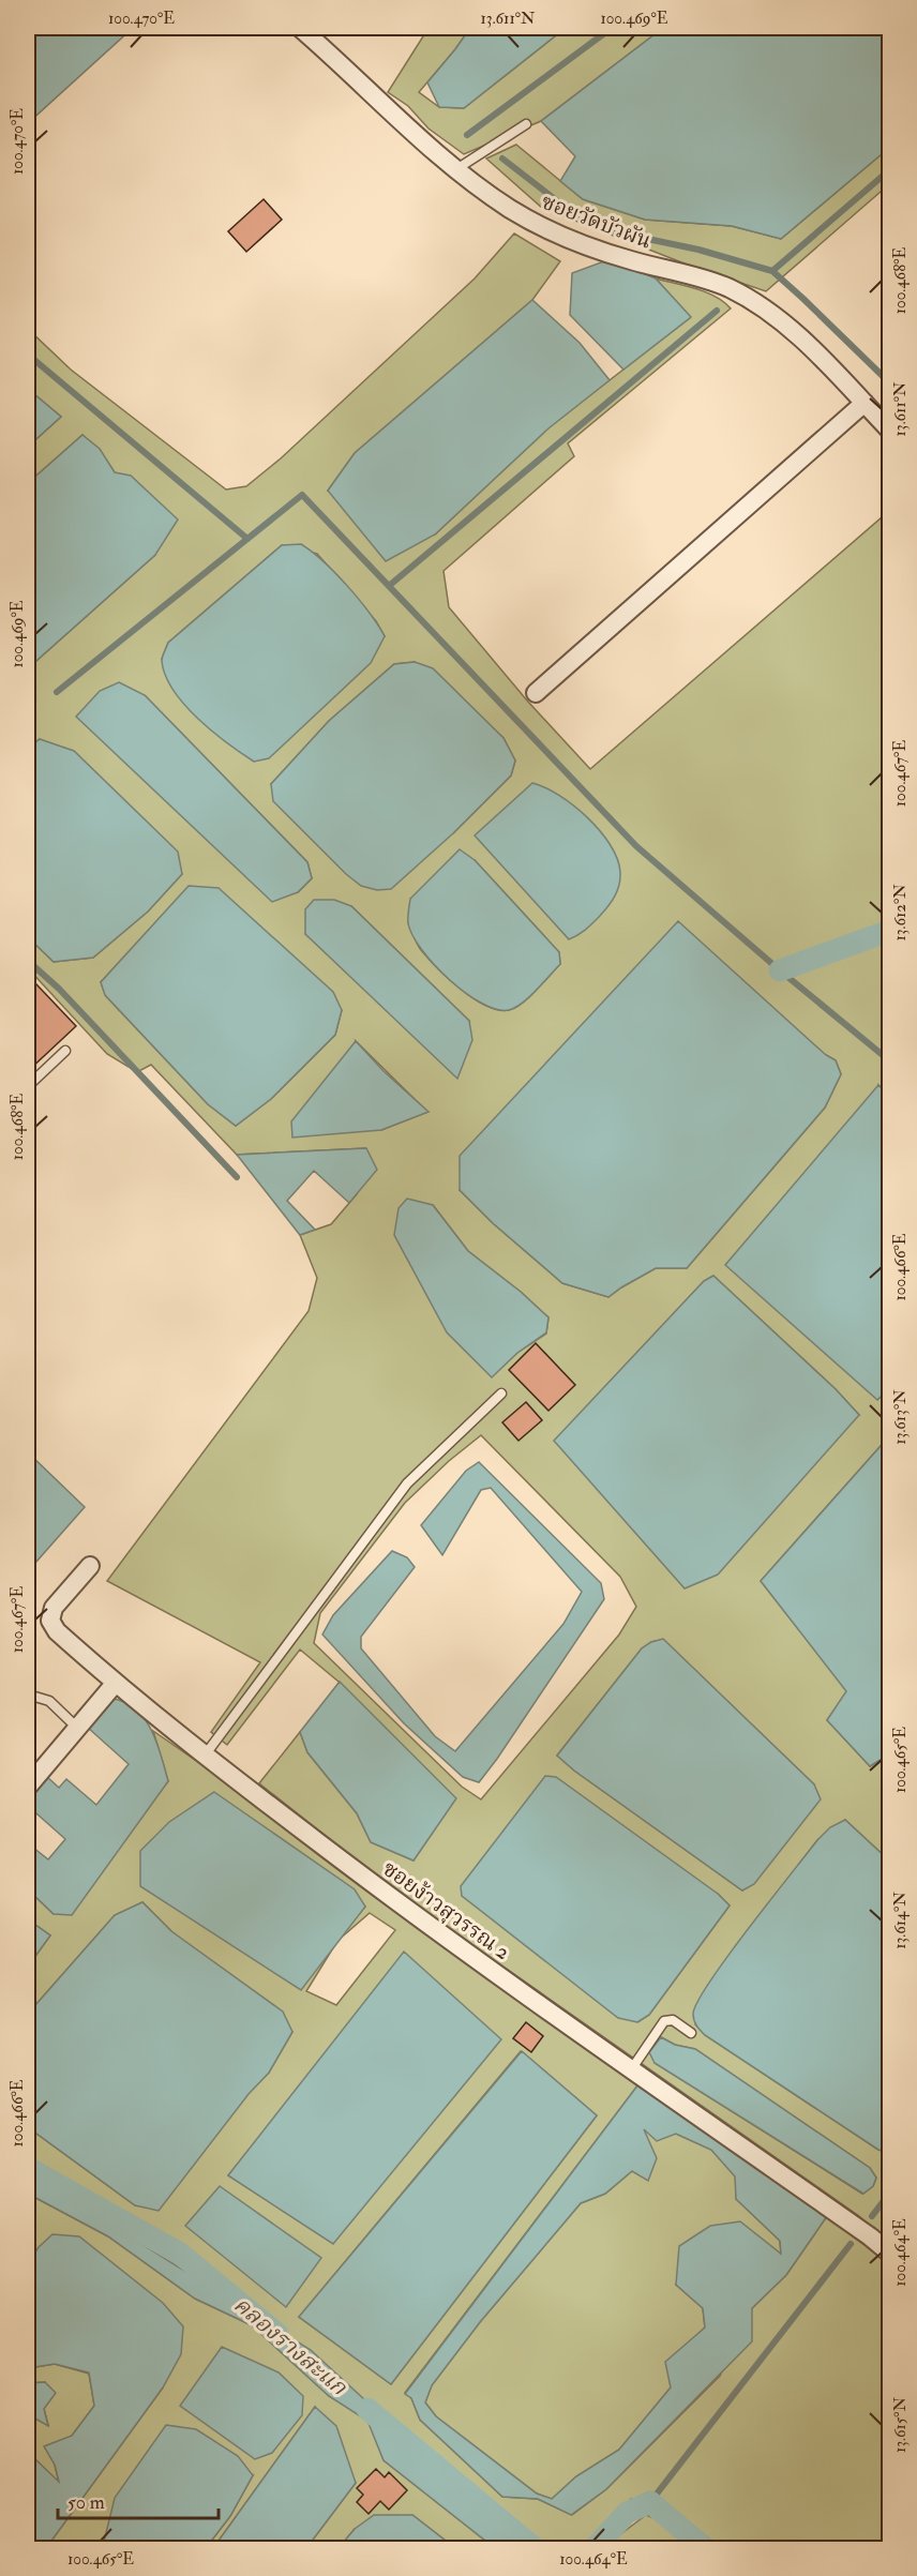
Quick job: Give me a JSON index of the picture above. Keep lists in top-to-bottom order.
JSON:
{
  "streets": {
    "street": ["ซอยวัดบัวผัน", "ซอยง้าวสุวรรณ 2"]
  },
  "water": ["คลองรางสะแก"],
  "scale_bar": "50 m",
  "coordinates": [
    "100.470°E",
    "13.611°N",
    "100.469°E",
    "100.468°E",
    "100.467°E",
    "13.612°N",
    "100.466°E",
    "13.613°N",
    "100.465°E",
    "13.614°N",
    "100.464°E",
    "13.615°N"
  ]
}
